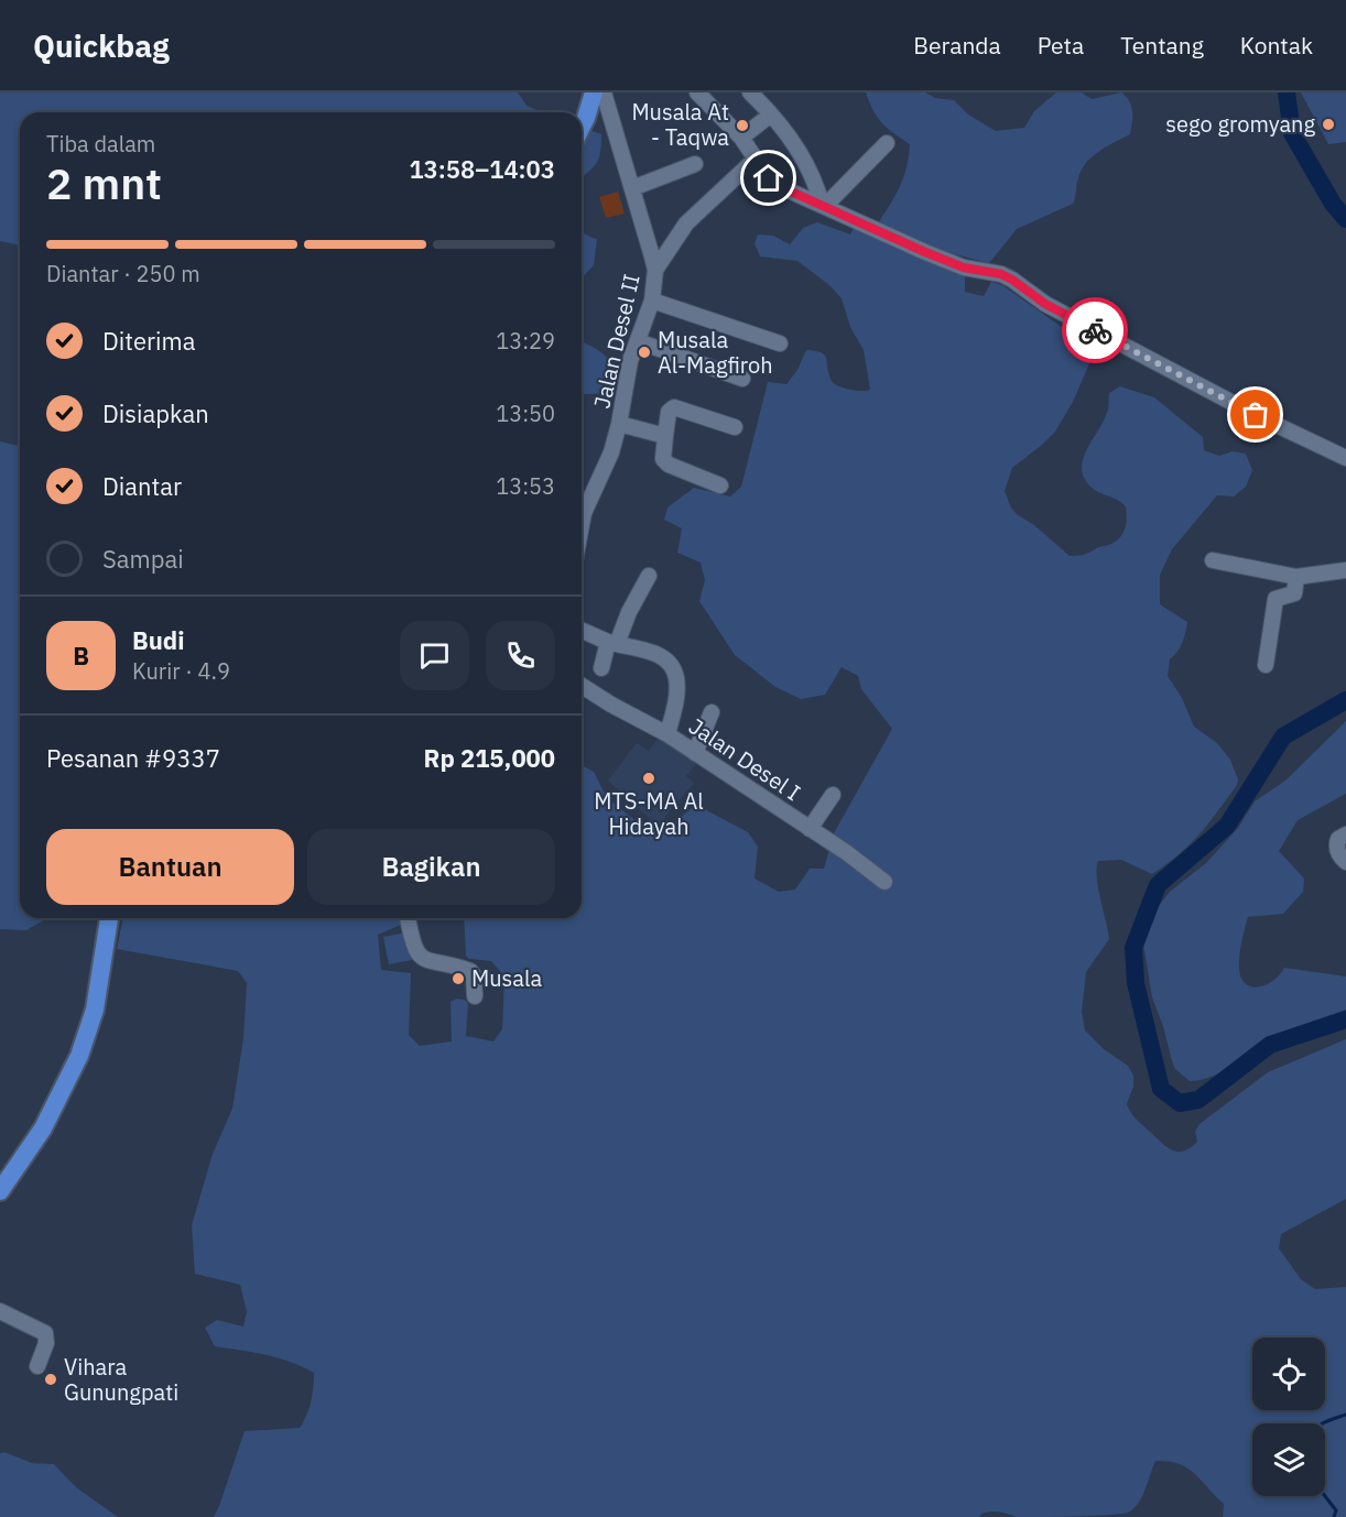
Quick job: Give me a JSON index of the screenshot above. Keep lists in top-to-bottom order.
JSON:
{
  "streets": {
    "street": ["Jalan Desel II", "Jalan Desel I"]
  },
  "places": [
    "sego gromyang",
    "Musala At - Taqwa",
    "Musala Al-Magfiroh",
    "MTS-MA Al Hidayah",
    "Musala",
    "Vihara Gunungpati"
  ],
  "page": {
    "header": "Quickbag",
    "nav": [
      "Beranda",
      "Peta",
      "Tentang",
      "Kontak"
    ],
    "heading": ["2 mnt", "Tiba dalam", "13:58–14:03"],
    "panel": [
      "Budi",
      "Kurir · 4.9",
      "Pesanan #9337",
      "Rp 215,000"
    ],
    "bar": "Diantar · 250 m",
    "list": [
      ["Diterima", "13:29"],
      ["Disiapkan", "13:50"],
      ["Diantar", "13:53"],
      "Sampai"
    ],
    "round": "B",
    "buttons": ["Bantuan", "Bagikan"]
  }
}
